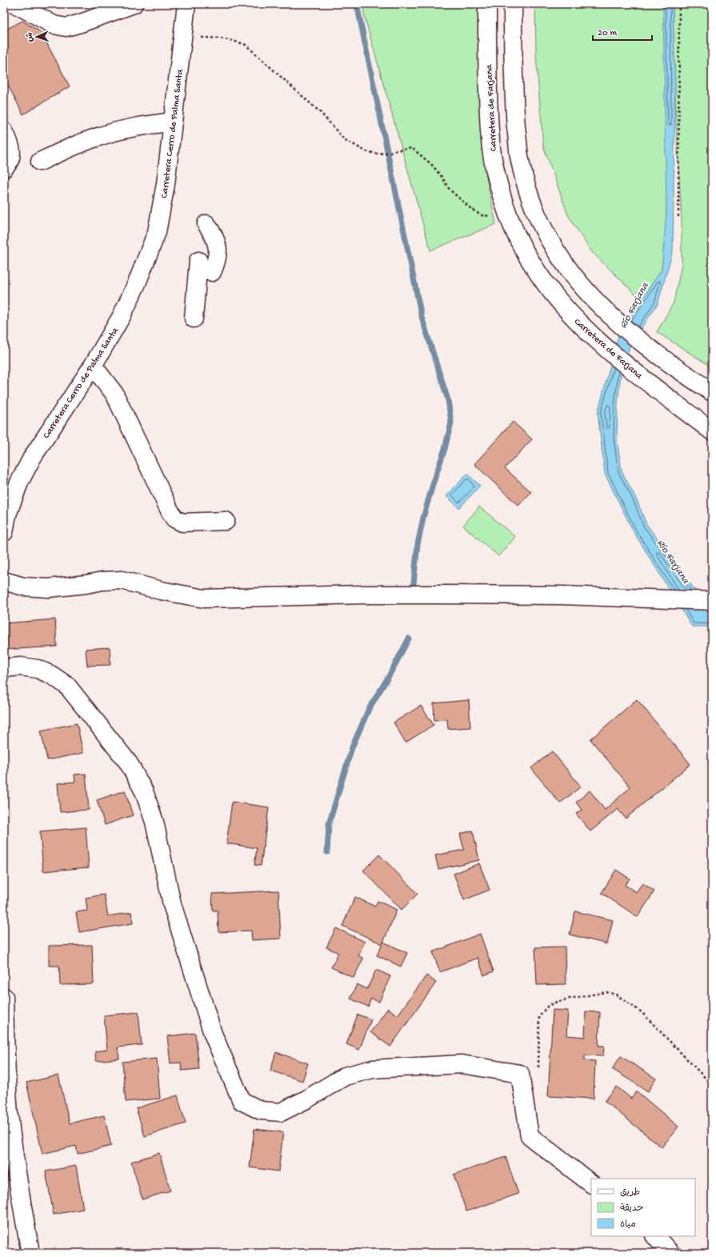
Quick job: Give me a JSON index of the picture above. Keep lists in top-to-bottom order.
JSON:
{
  "streets": {
    "street": ["Carretera de Farjana", "Carretera Cerro de Palma Santa"]
  },
  "water": ["Río Farjana"],
  "legend": ["طريق", "حديقة", "مياه"],
  "scale_bar": "20 m",
  "north": "left"
}
